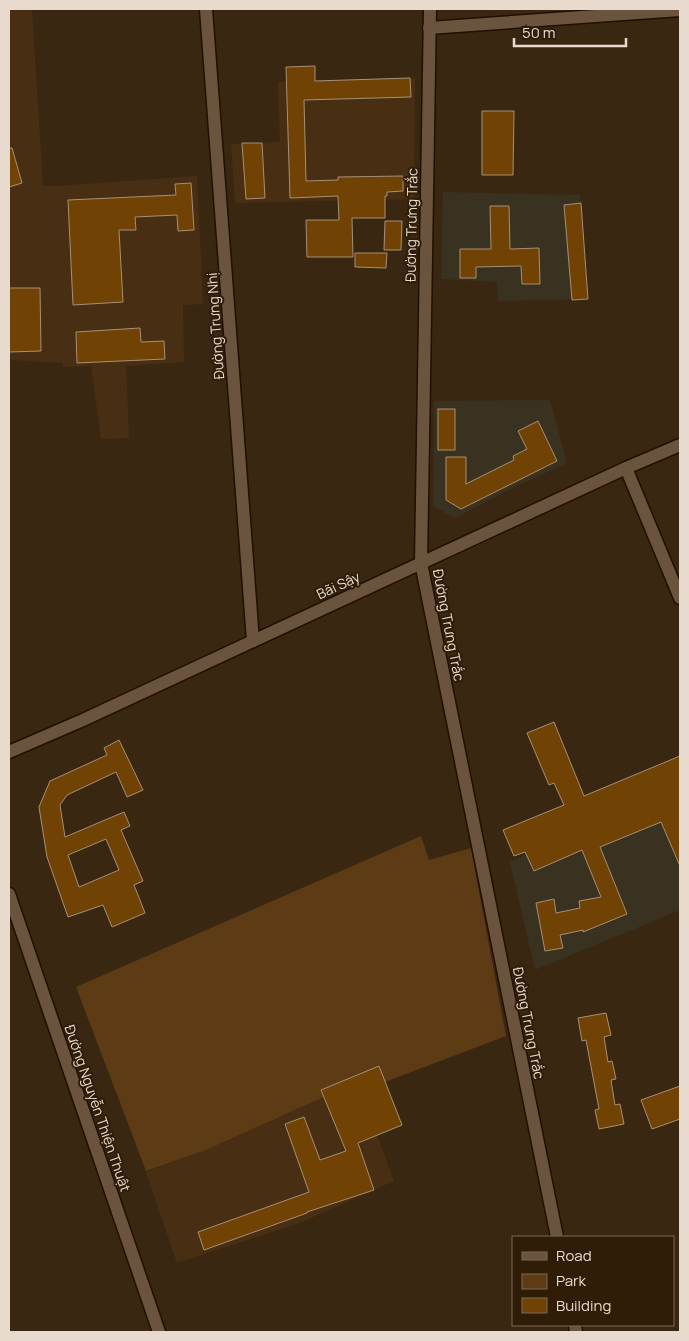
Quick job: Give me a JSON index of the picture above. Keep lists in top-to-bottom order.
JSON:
{
  "streets": {
    "street": [
      "Đường Trưng Trắc",
      "Đường Trưng Nhị",
      "Bãi Sậy",
      "Đường Nguyễn Thiện Thuật"
    ]
  },
  "crossings": [
    ["Đường Trưng Trắc", "Bãi Sậy"],
    ["Đường Trưng Nhị", "Bãi Sậy"]
  ],
  "legend": ["Road", "Park", "Building"],
  "scale_bar": "50 m"
}
